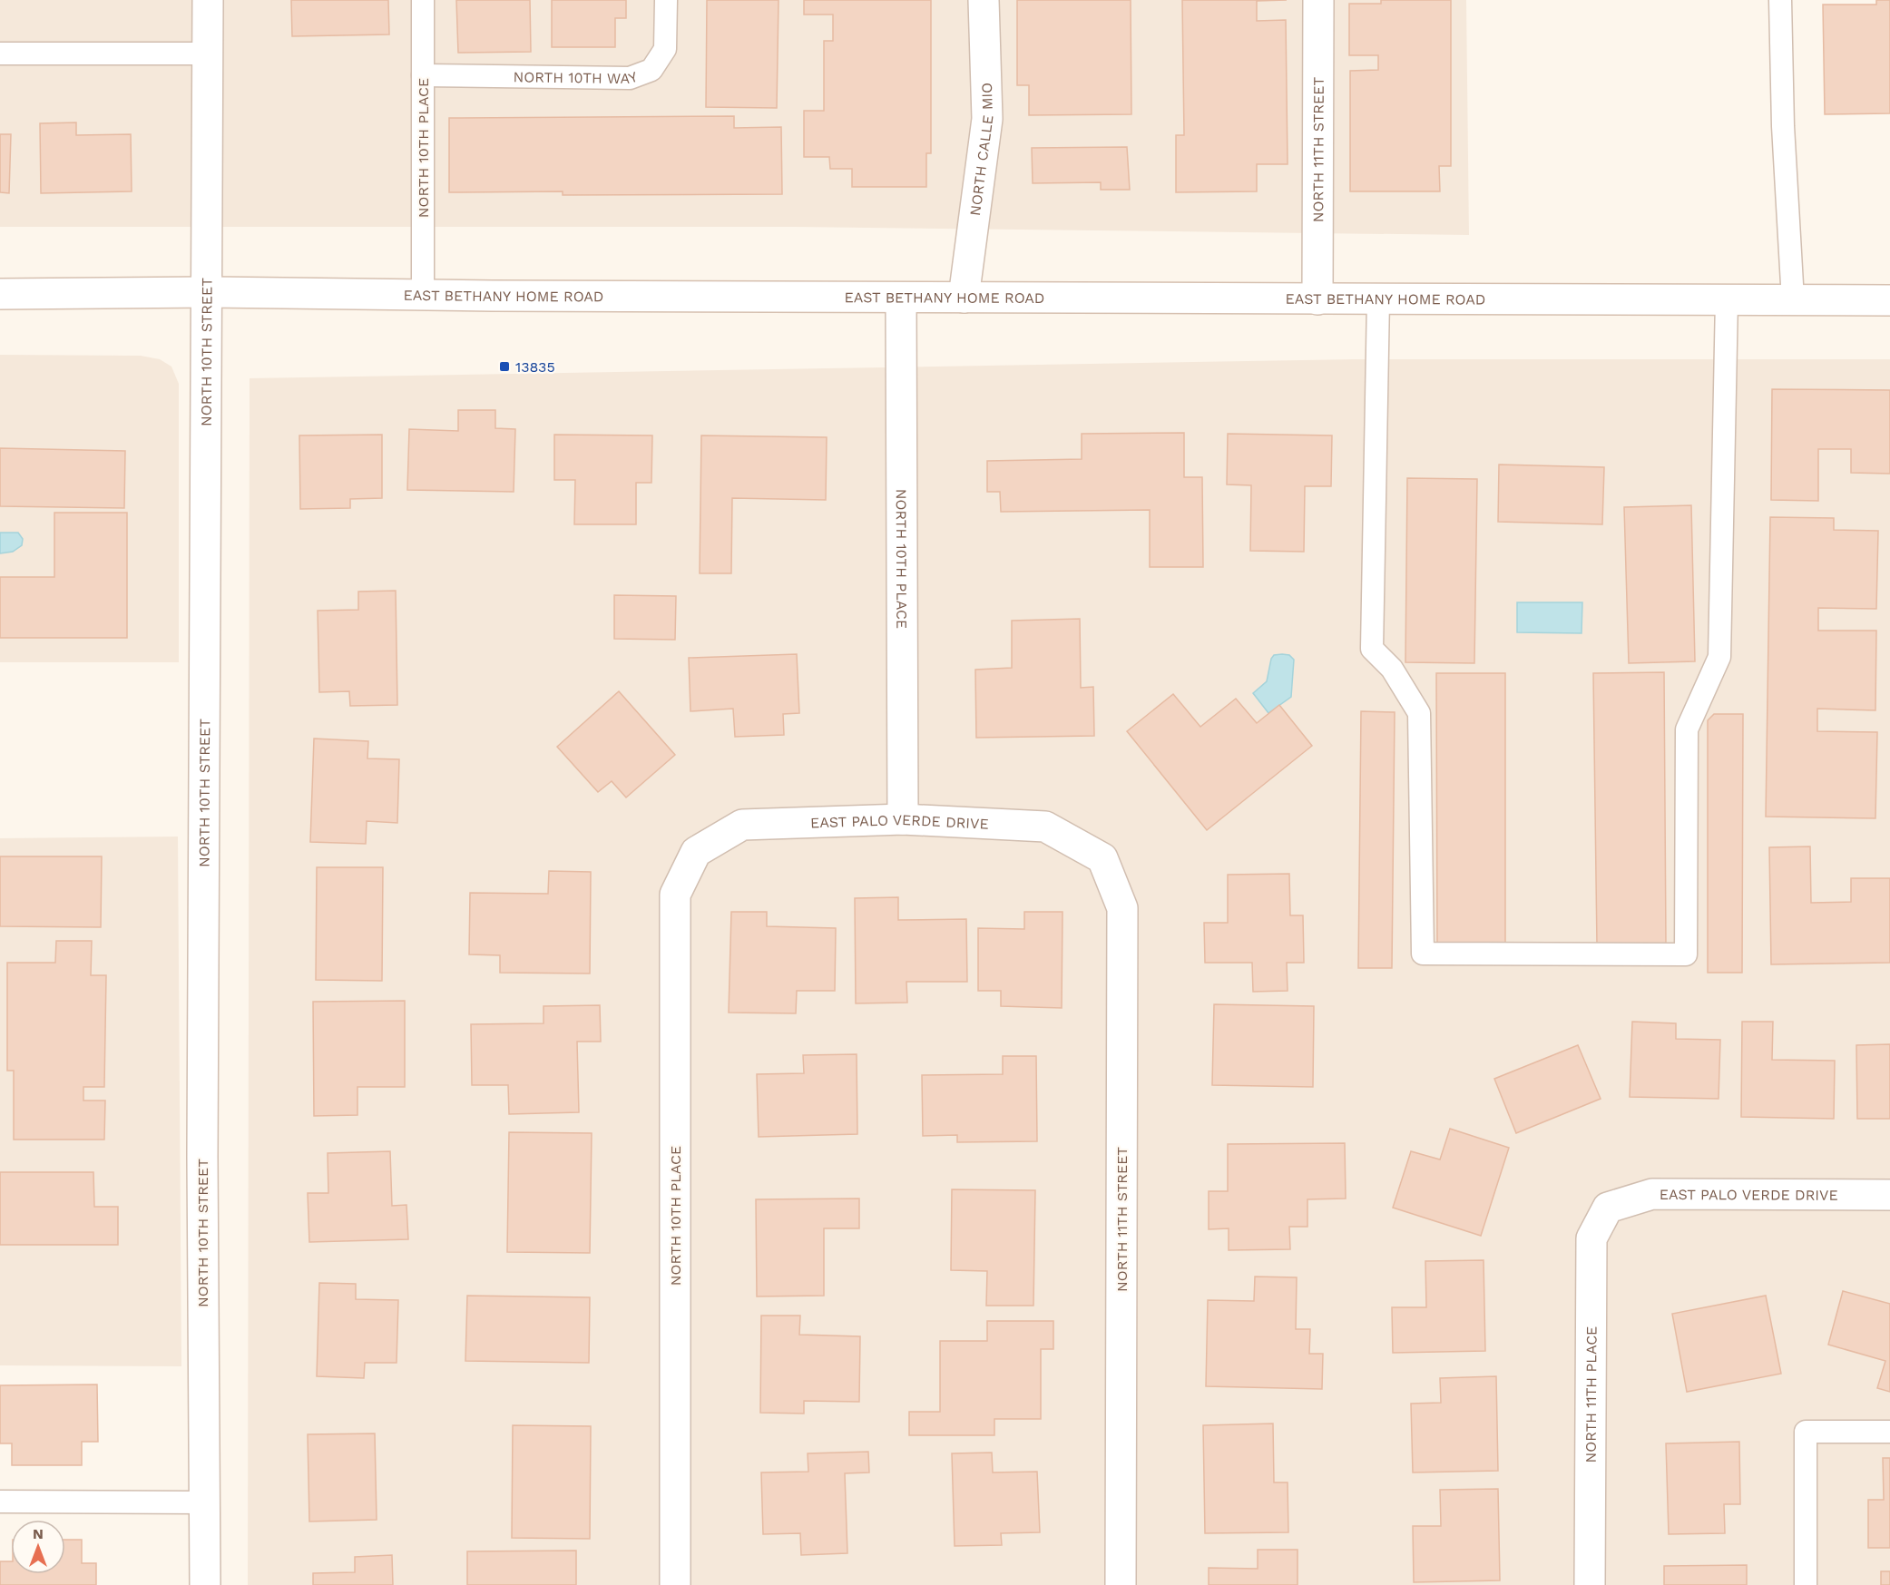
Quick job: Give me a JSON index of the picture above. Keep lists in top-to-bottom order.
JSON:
{
  "streets": {
    "street": [
      "NORTH 10TH PLACE",
      "NORTH CALLE MIO",
      "NORTH 11TH STREET",
      "EAST BETHANY HOME ROAD",
      "NORTH 10TH STREET",
      "EAST PALO VERDE DRIVE",
      "NORTH 11TH PLACE"
    ],
    "lane": ["NORTH 10TH WAY"]
  },
  "crossings": [
    ["NORTH 10TH WAY", "NORTH 10TH PLACE"],
    ["NORTH 10TH PLACE", "EAST BETHANY HOME ROAD"],
    ["NORTH 10TH PLACE", "EAST PALO VERDE DRIVE"],
    ["NORTH CALLE MIO", "EAST BETHANY HOME ROAD"],
    ["NORTH 11TH STREET", "EAST BETHANY HOME ROAD"],
    ["NORTH 11TH STREET", "EAST PALO VERDE DRIVE"],
    ["EAST BETHANY HOME ROAD", "NORTH 10TH STREET"],
    ["EAST PALO VERDE DRIVE", "NORTH 11TH PLACE"]
  ],
  "places": {
    "transit": ["13835"]
  },
  "north": "top"
}
